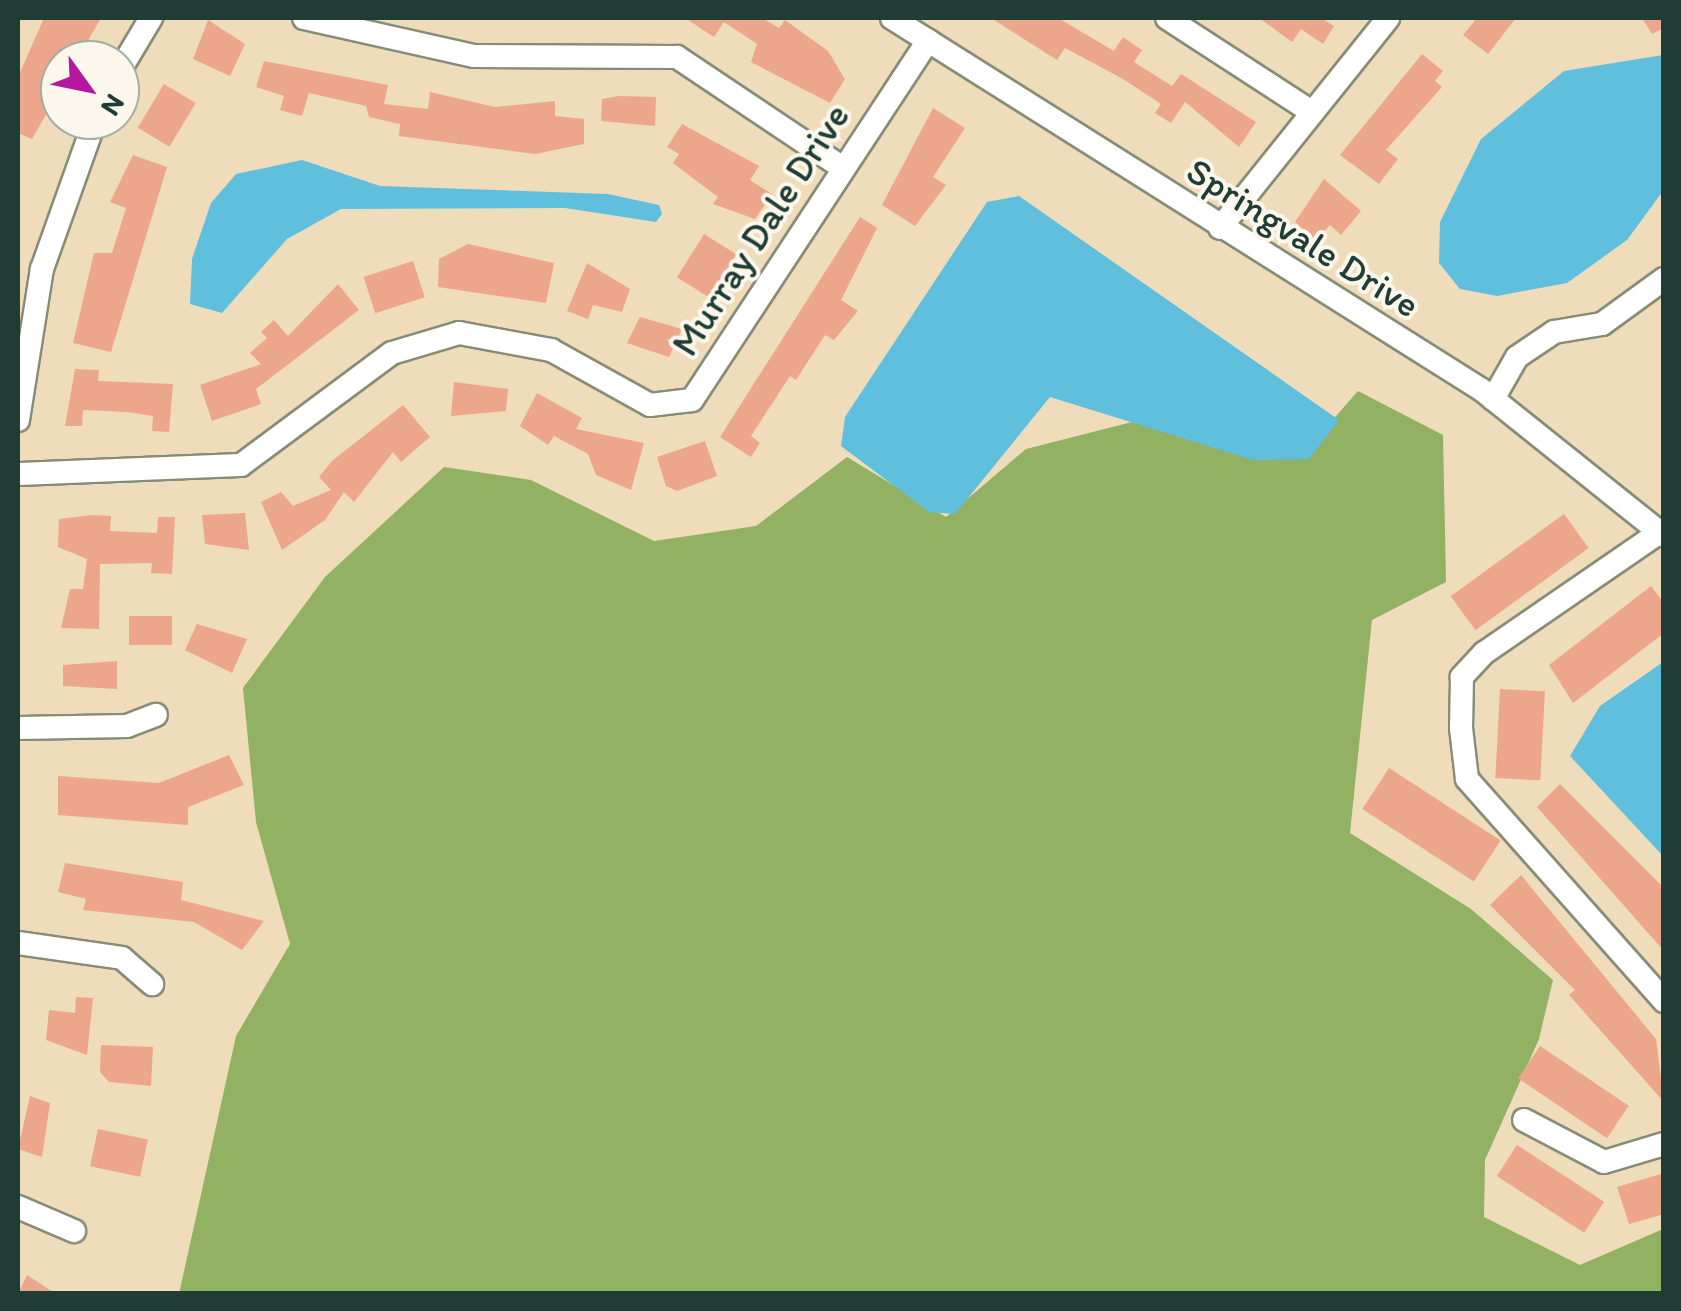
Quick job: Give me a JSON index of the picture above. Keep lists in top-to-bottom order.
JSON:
{
  "streets": {
    "street": ["Murray Dale Drive", "Springvale Drive"]
  },
  "crossings": [
    ["Murray Dale Drive", "Springvale Drive"]
  ],
  "north": "bottom right"
}
